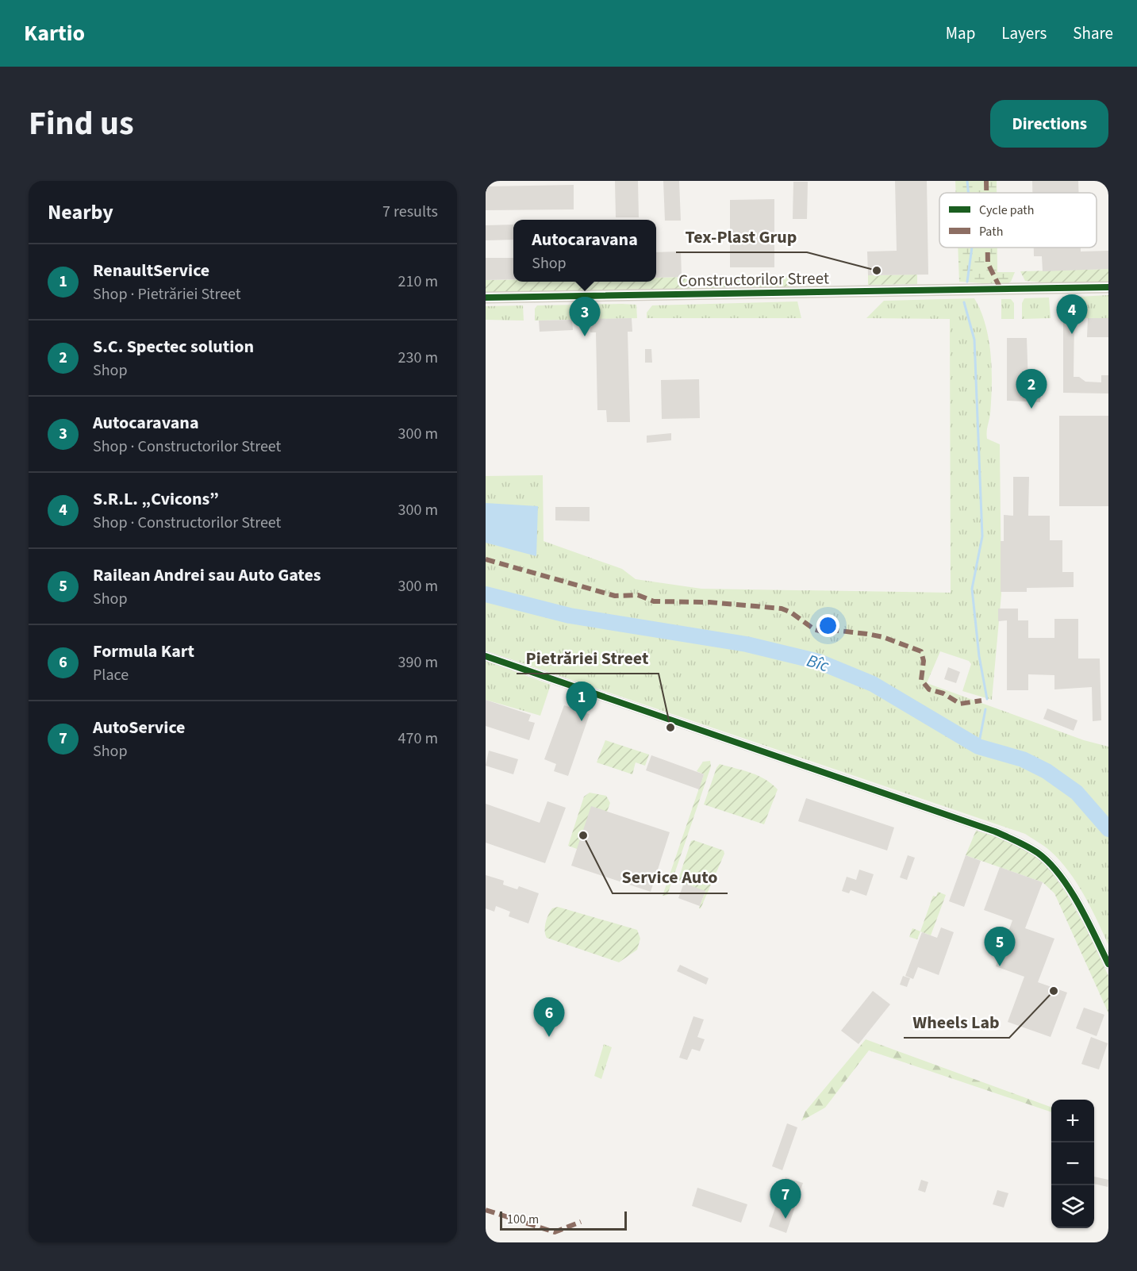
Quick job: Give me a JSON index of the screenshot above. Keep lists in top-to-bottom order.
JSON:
{
  "streets": {
    "street": ["Constructorilor Street"]
  },
  "water": ["Bîc"],
  "places": [
    "Tex-Plast Grup",
    "Pietrăriei Street",
    "Service Auto",
    "Wheels Lab"
  ],
  "legend": ["Cycle path", "Path"],
  "scale_bar": "100 m",
  "page": {
    "header": "Kartio",
    "nav": ["Map", "Layers", "Share"],
    "title": "Find us",
    "buttons": "Directions",
    "heading": ["Nearby", "7 results"],
    "popup": ["Autocaravana", "Shop"],
    "list": [
      {
        "mark": "1",
        "name": "RenaultService",
        "note": "Shop · Pietrăriei Street",
        "value": "210 m"
      },
      {
        "mark": "2",
        "name": "S.C. Spectec solution",
        "note": "Shop",
        "value": "230 m"
      },
      {
        "mark": "3",
        "name": "Autocaravana",
        "note": "Shop · Constructorilor Street",
        "value": "300 m"
      },
      {
        "mark": "4",
        "name": "S.R.L. „Cvicons”",
        "note": "Shop · Constructorilor Street",
        "value": "300 m"
      },
      {
        "mark": "5",
        "name": "Railean Andrei sau Auto Gates",
        "note": "Shop",
        "value": "300 m"
      },
      {
        "mark": "6",
        "name": "Formula Kart",
        "note": "Place",
        "value": "390 m"
      },
      {
        "mark": "7",
        "name": "AutoService",
        "note": "Shop",
        "value": "470 m"
      }
    ],
    "pins": [
      "4",
      "3",
      "2",
      "1",
      "5",
      "6",
      "7"
    ],
    "map_buttons": ["+", "−"],
    "scale": "100 m"
  }
}
